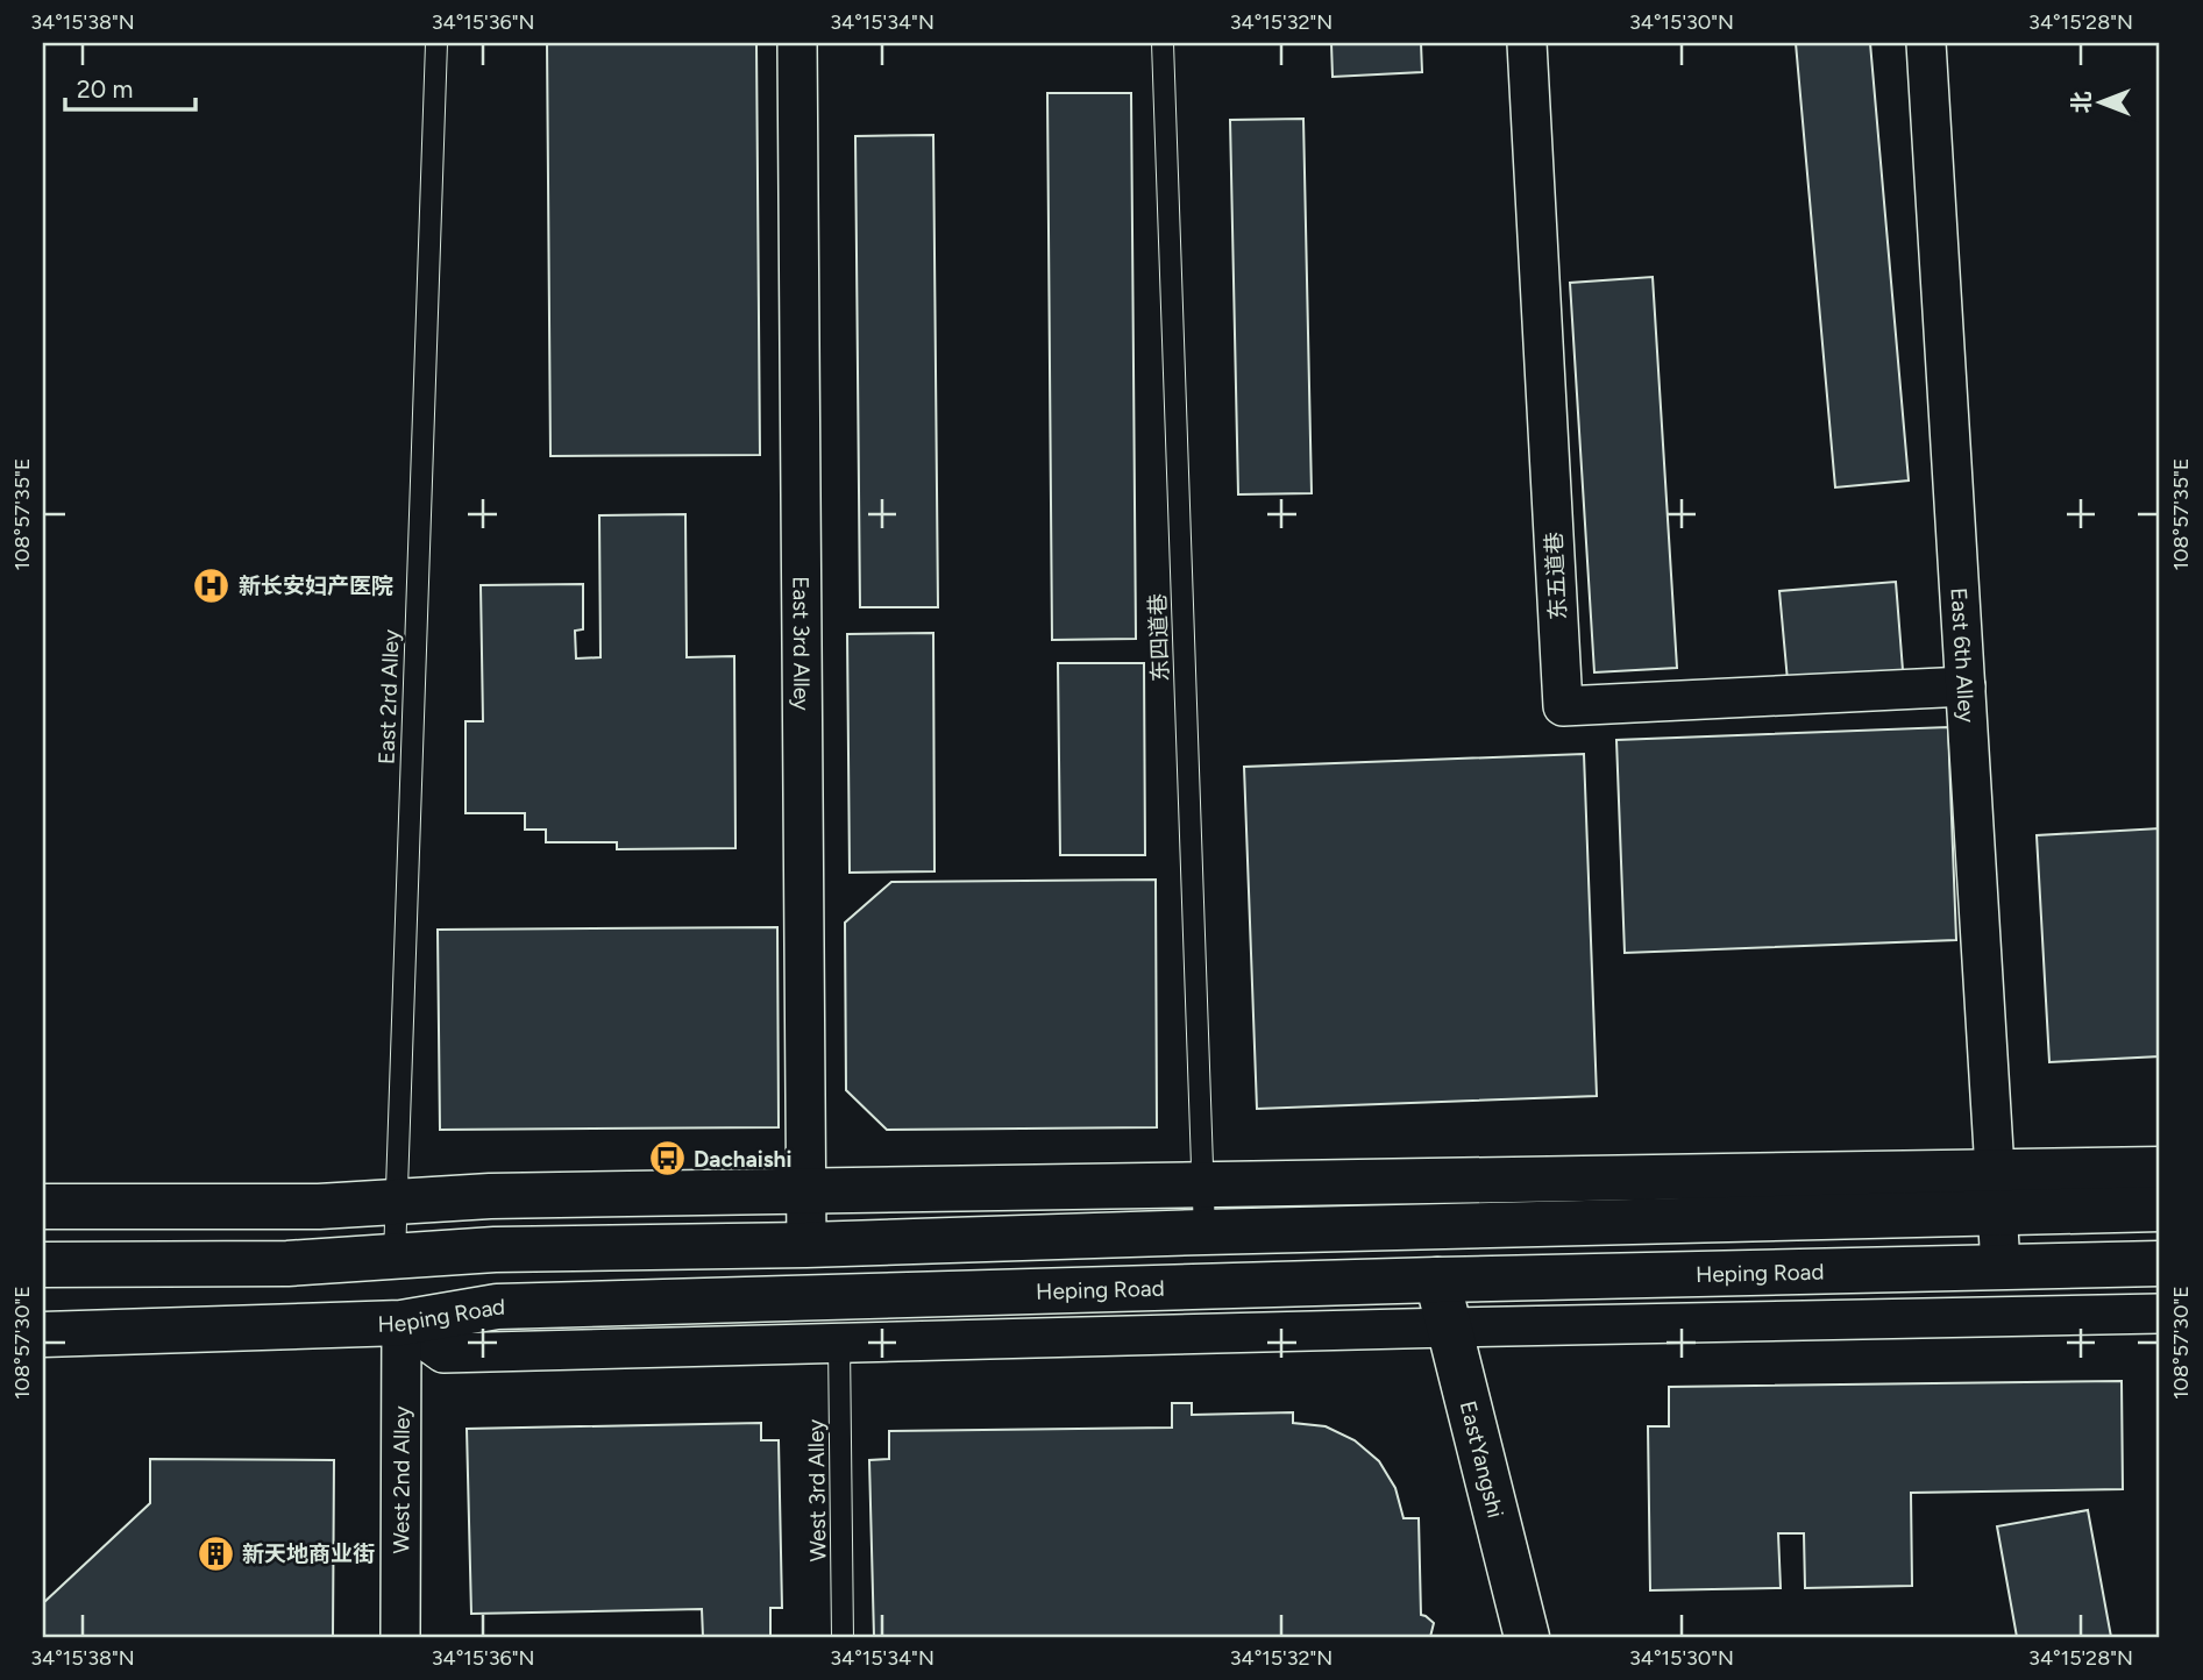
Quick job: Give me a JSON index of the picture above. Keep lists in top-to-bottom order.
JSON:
{
  "streets": {
    "main road": ["Heping Road", "EastYangshi"],
    "street": [
      "东五道巷",
      "East 3rd Alley",
      "East 6th Alley",
      "West 2nd Alley"
    ],
    "lane": ["东四道巷", "East 2rd Alley", "West 3rd Alley"]
  },
  "crossings": [
    ["东五道巷", "East 6th Alley"],
    ["East 6th Alley", "Heping Road"],
    ["Heping Road", "EastYangshi"],
    ["Heping Road", "West 2nd Alley"]
  ],
  "places": {
    "hospital": ["新长安妇产医院"],
    "bus stop": ["Dachaishi"],
    "building": ["新天地商业街"]
  },
  "scale_bar": "20 m",
  "north": "left",
  "coordinates": [
    "34°15'38\"N",
    "34°15'36\"N",
    "34°15'34\"N",
    "34°15'32\"N",
    "34°15'30\"N",
    "34°15'28\"N",
    "108°57'35\"E",
    "108°57'30\"E"
  ]
}
